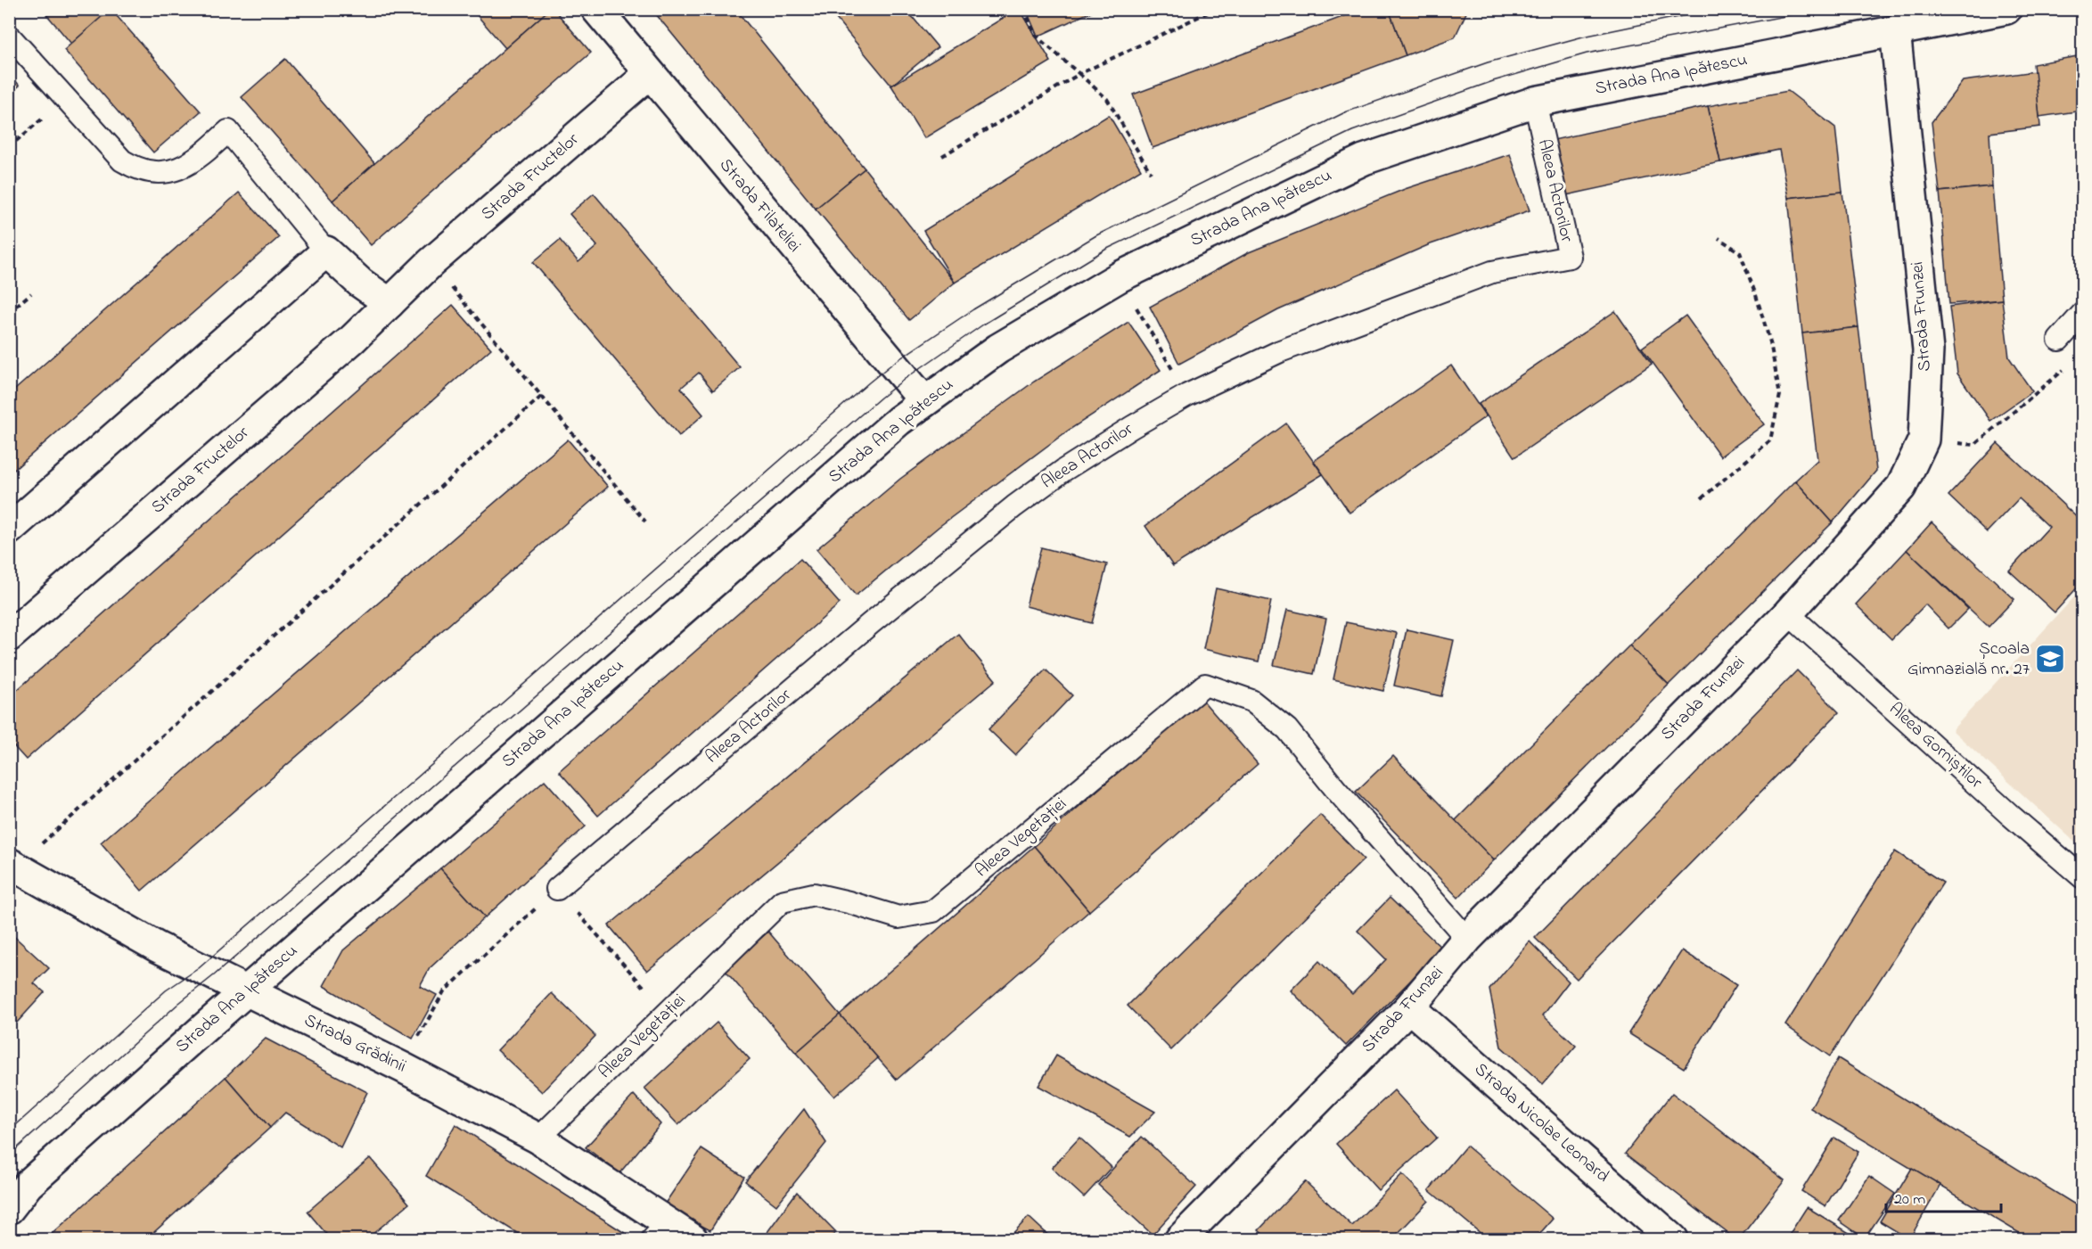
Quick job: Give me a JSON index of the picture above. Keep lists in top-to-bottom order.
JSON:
{
  "streets": {
    "street": [
      "Strada Ana Ipătescu",
      "Strada Fructelor",
      "Strada Filateliei",
      "Strada Frunzei",
      "Strada Grădinii",
      "Strada Nicolae Leonard"
    ],
    "lane": ["Aleea Actorilor", "Aleea Gorniștilor", "Aleea Vegetației"]
  },
  "crossings": [
    ["Strada Ana Ipătescu", "Aleea Actorilor"],
    ["Strada Ana Ipătescu", "Strada Filateliei"],
    ["Strada Ana Ipătescu", "Strada Frunzei"],
    ["Strada Ana Ipătescu", "Strada Grădinii"],
    ["Strada Fructelor", "Strada Filateliei"],
    ["Strada Frunzei", "Aleea Gorniștilor"],
    ["Strada Frunzei", "Aleea Vegetației"],
    ["Strada Frunzei", "Strada Nicolae Leonard"],
    ["Aleea Vegetației", "Strada Grădinii"]
  ],
  "places": {
    "school or university": ["Școala Gimnazială nr. 27"]
  },
  "scale_bar": "20 m"
}
